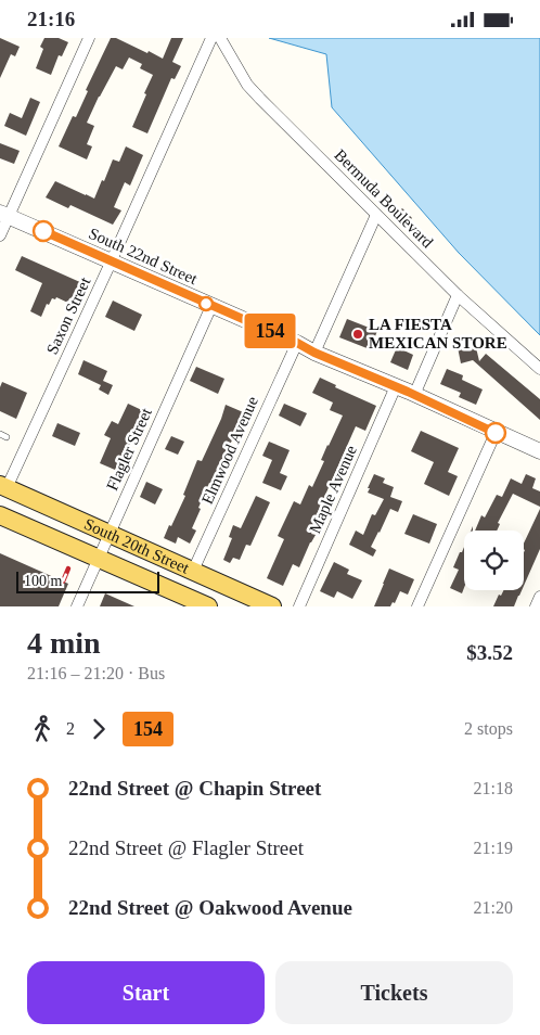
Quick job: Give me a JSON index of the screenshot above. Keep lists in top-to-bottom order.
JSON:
{
  "streets": {
    "main road": ["South 20th Street"],
    "street": [
      "Bermuda Boulevard",
      "South 22nd Street",
      "Saxon Street",
      "Flagler Street",
      "Elmwood Avenue",
      "Maple Avenue"
    ]
  },
  "crossings": [
    ["South 22nd Street", "Saxon Street"],
    ["South 22nd Street", "Flagler Street"],
    ["South 22nd Street", "Elmwood Avenue"],
    ["South 22nd Street", "Maple Avenue"],
    ["Saxon Street", "South 20th Street"],
    ["Flagler Street", "South 20th Street"],
    ["Elmwood Avenue", "South 20th Street"]
  ],
  "places": ["LA FIESTA MEXICAN STORE"],
  "lines": ["bus line 154"],
  "scale_bar": "100 m",
  "page": {
    "status": "21:16",
    "on_map": "154",
    "scale": "100 m",
    "heading": ["4 min", "21:16 – 21:20 · Bus", "$3.52"],
    "legs": ["2", "154", "2 stops"],
    "list": [
      {
        "name": "22nd Street @ Chapin Street",
        "value": "21:18"
      },
      {
        "name": "22nd Street @ Flagler Street",
        "value": "21:19"
      },
      {
        "name": "22nd Street @ Oakwood Avenue",
        "value": "21:20"
      }
    ],
    "buttons": ["Start", "Tickets"]
  }
}
